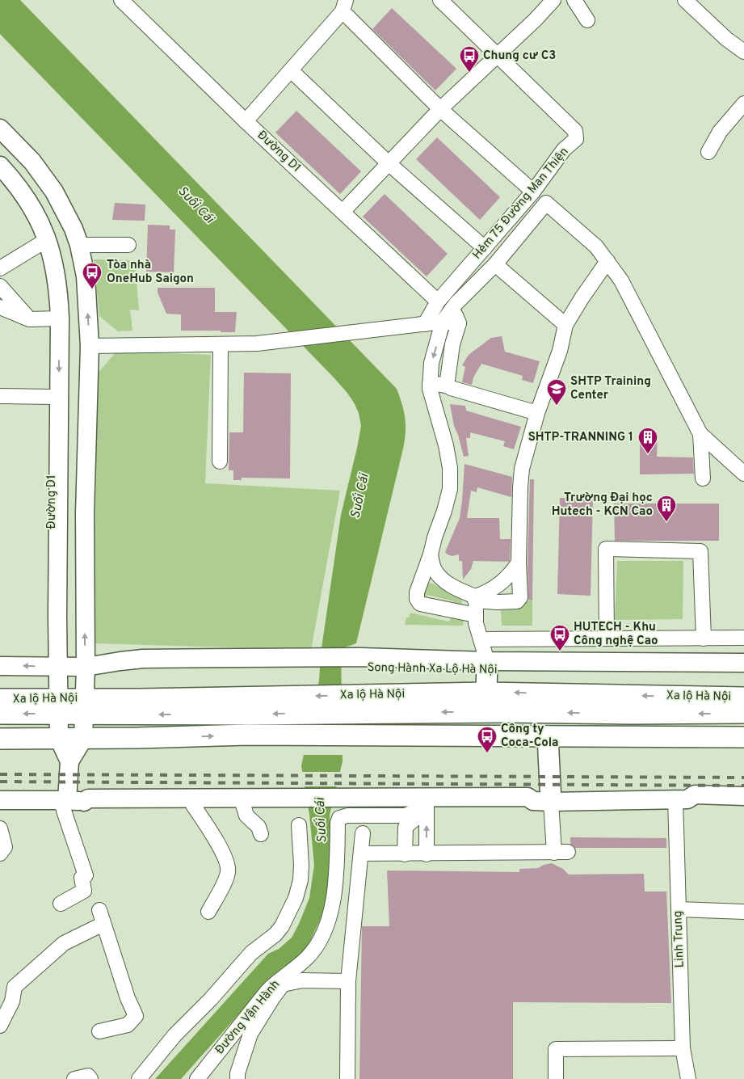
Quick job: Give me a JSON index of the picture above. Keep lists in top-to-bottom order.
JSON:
{
  "streets": {
    "highway": ["Xa lộ Hà Nội"],
    "main road": ["Đường D1", "Song Hành Xa Lộ Hà Nội"],
    "street": ["Hẻm 75 Đường Man Thiện", "Linh Trung", "Đường Vận Hành"]
  },
  "crossings": [
    ["Đường D1", "Hẻm 75 Đường Man Thiện"],
    ["Đường D1", "Song Hành Xa Lộ Hà Nội"],
    ["Đường D1", "Xa lộ Hà Nội"]
  ],
  "water": ["Suối Cái"],
  "places": {
    "bus stop": [
      "Chung cư C3",
      "Tòa nhà OneHub Saigon",
      "HUTECH - Khu Công nghệ Cao",
      "Công ty Coca-Cola"
    ],
    "school or university": ["SHTP Training Center"],
    "building": ["SHTP-TRANNING 1", "Trường Đại học Hutech - KCN Cao"]
  }
}
